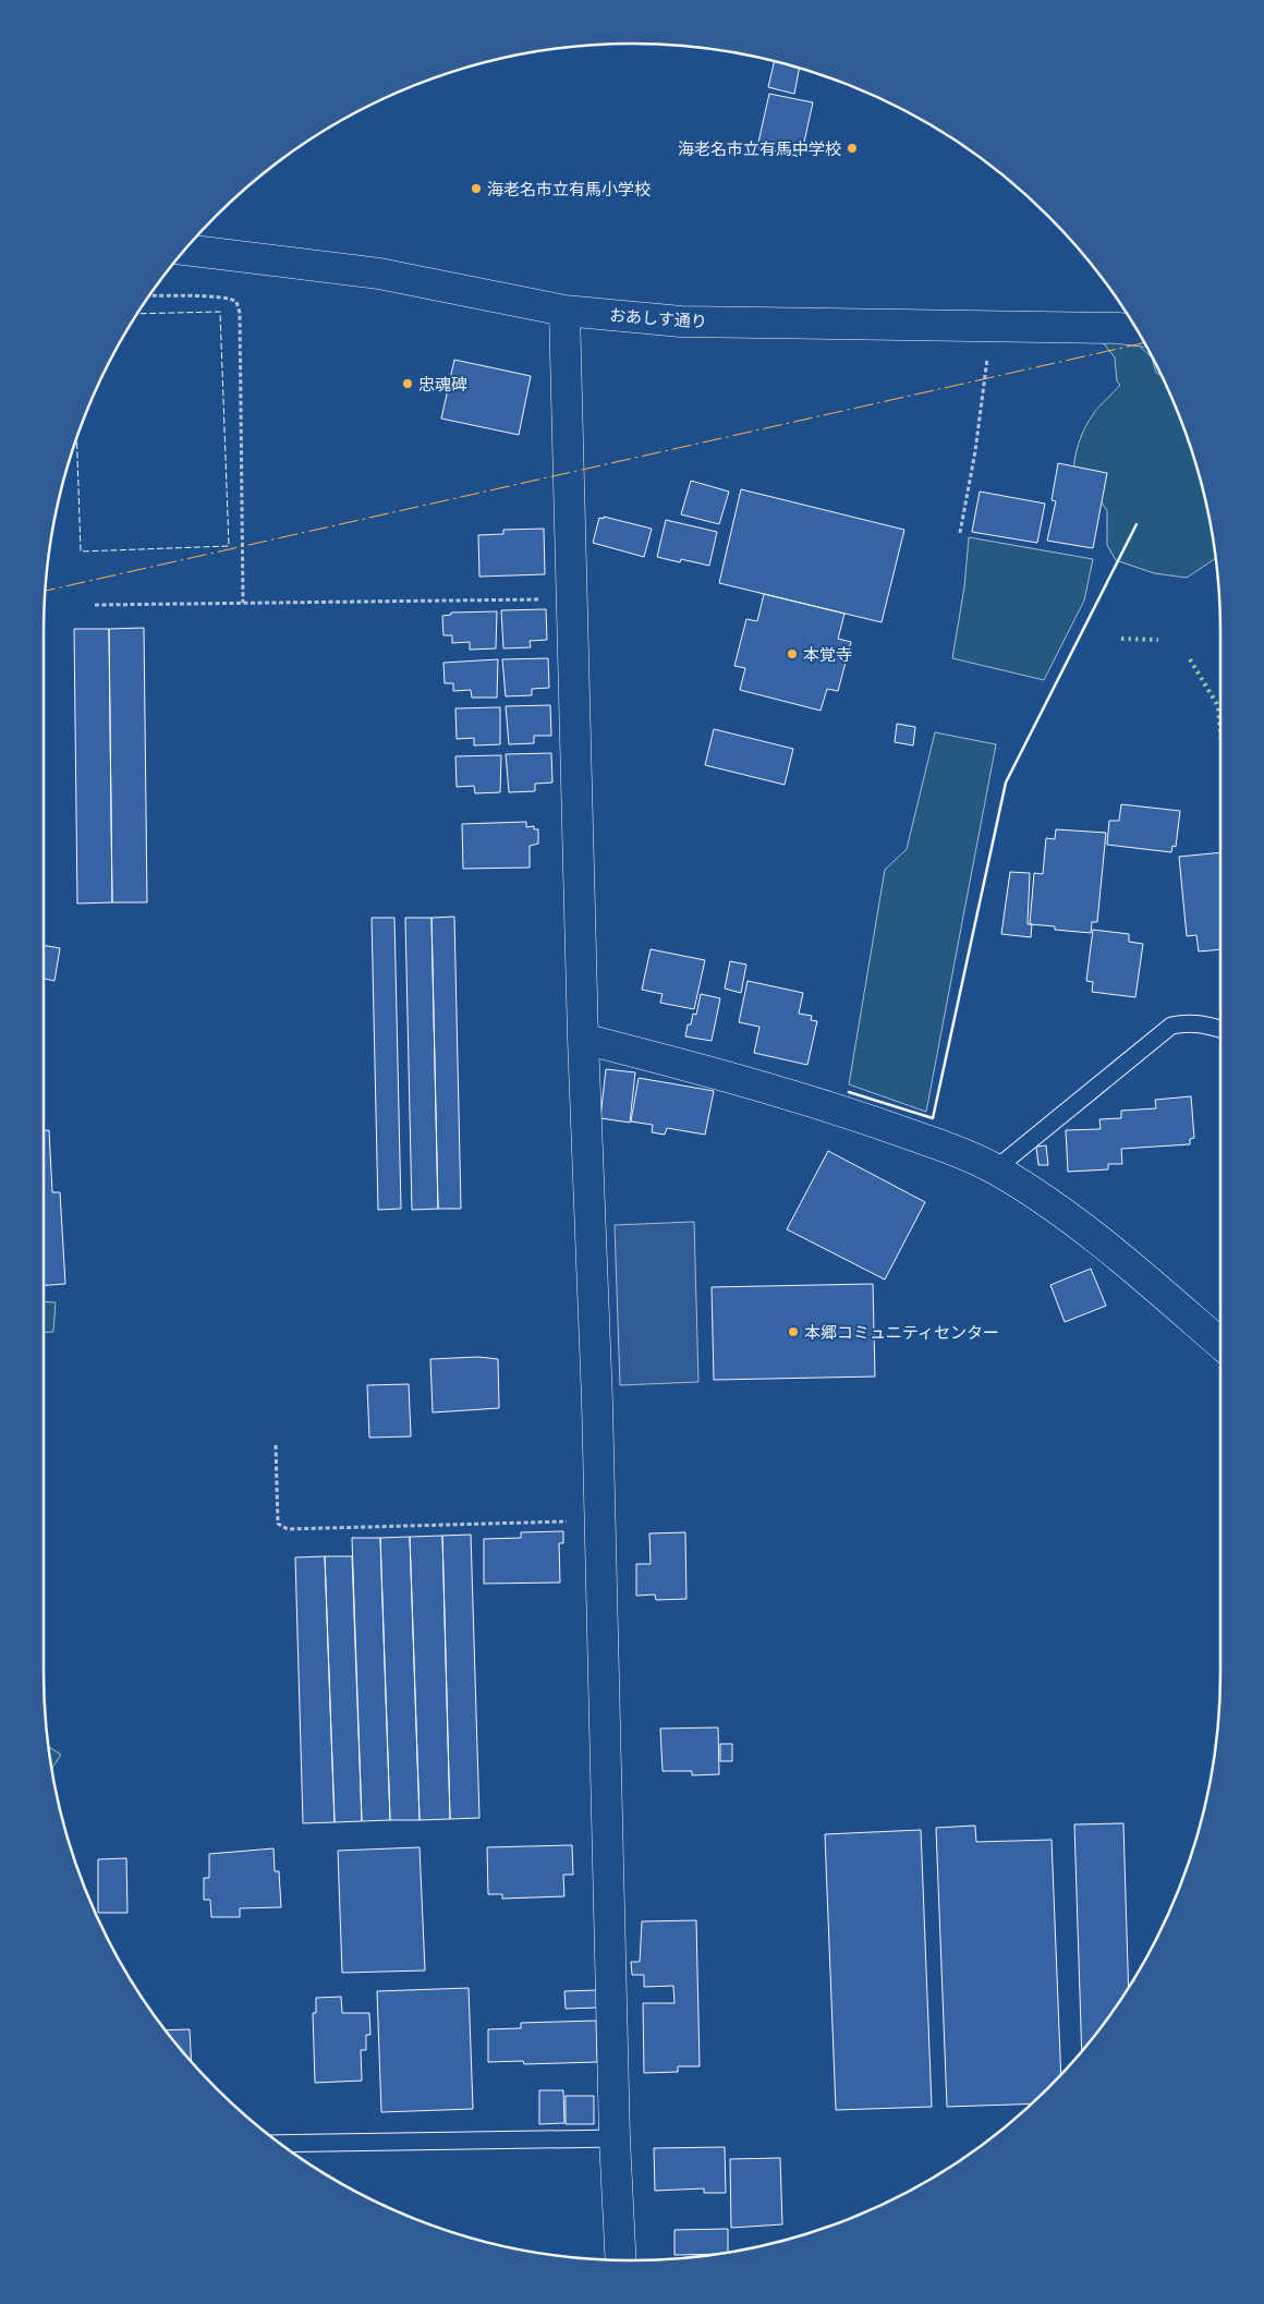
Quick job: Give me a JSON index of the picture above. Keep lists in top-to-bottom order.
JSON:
{
  "streets": {
    "street": ["おあしす通り"]
  },
  "places": [
    "海老名市立有馬中学校",
    "海老名市立有馬小学校",
    "忠魂碑",
    "本覚寺",
    "本郷コミュニティセンター"
  ]
}
